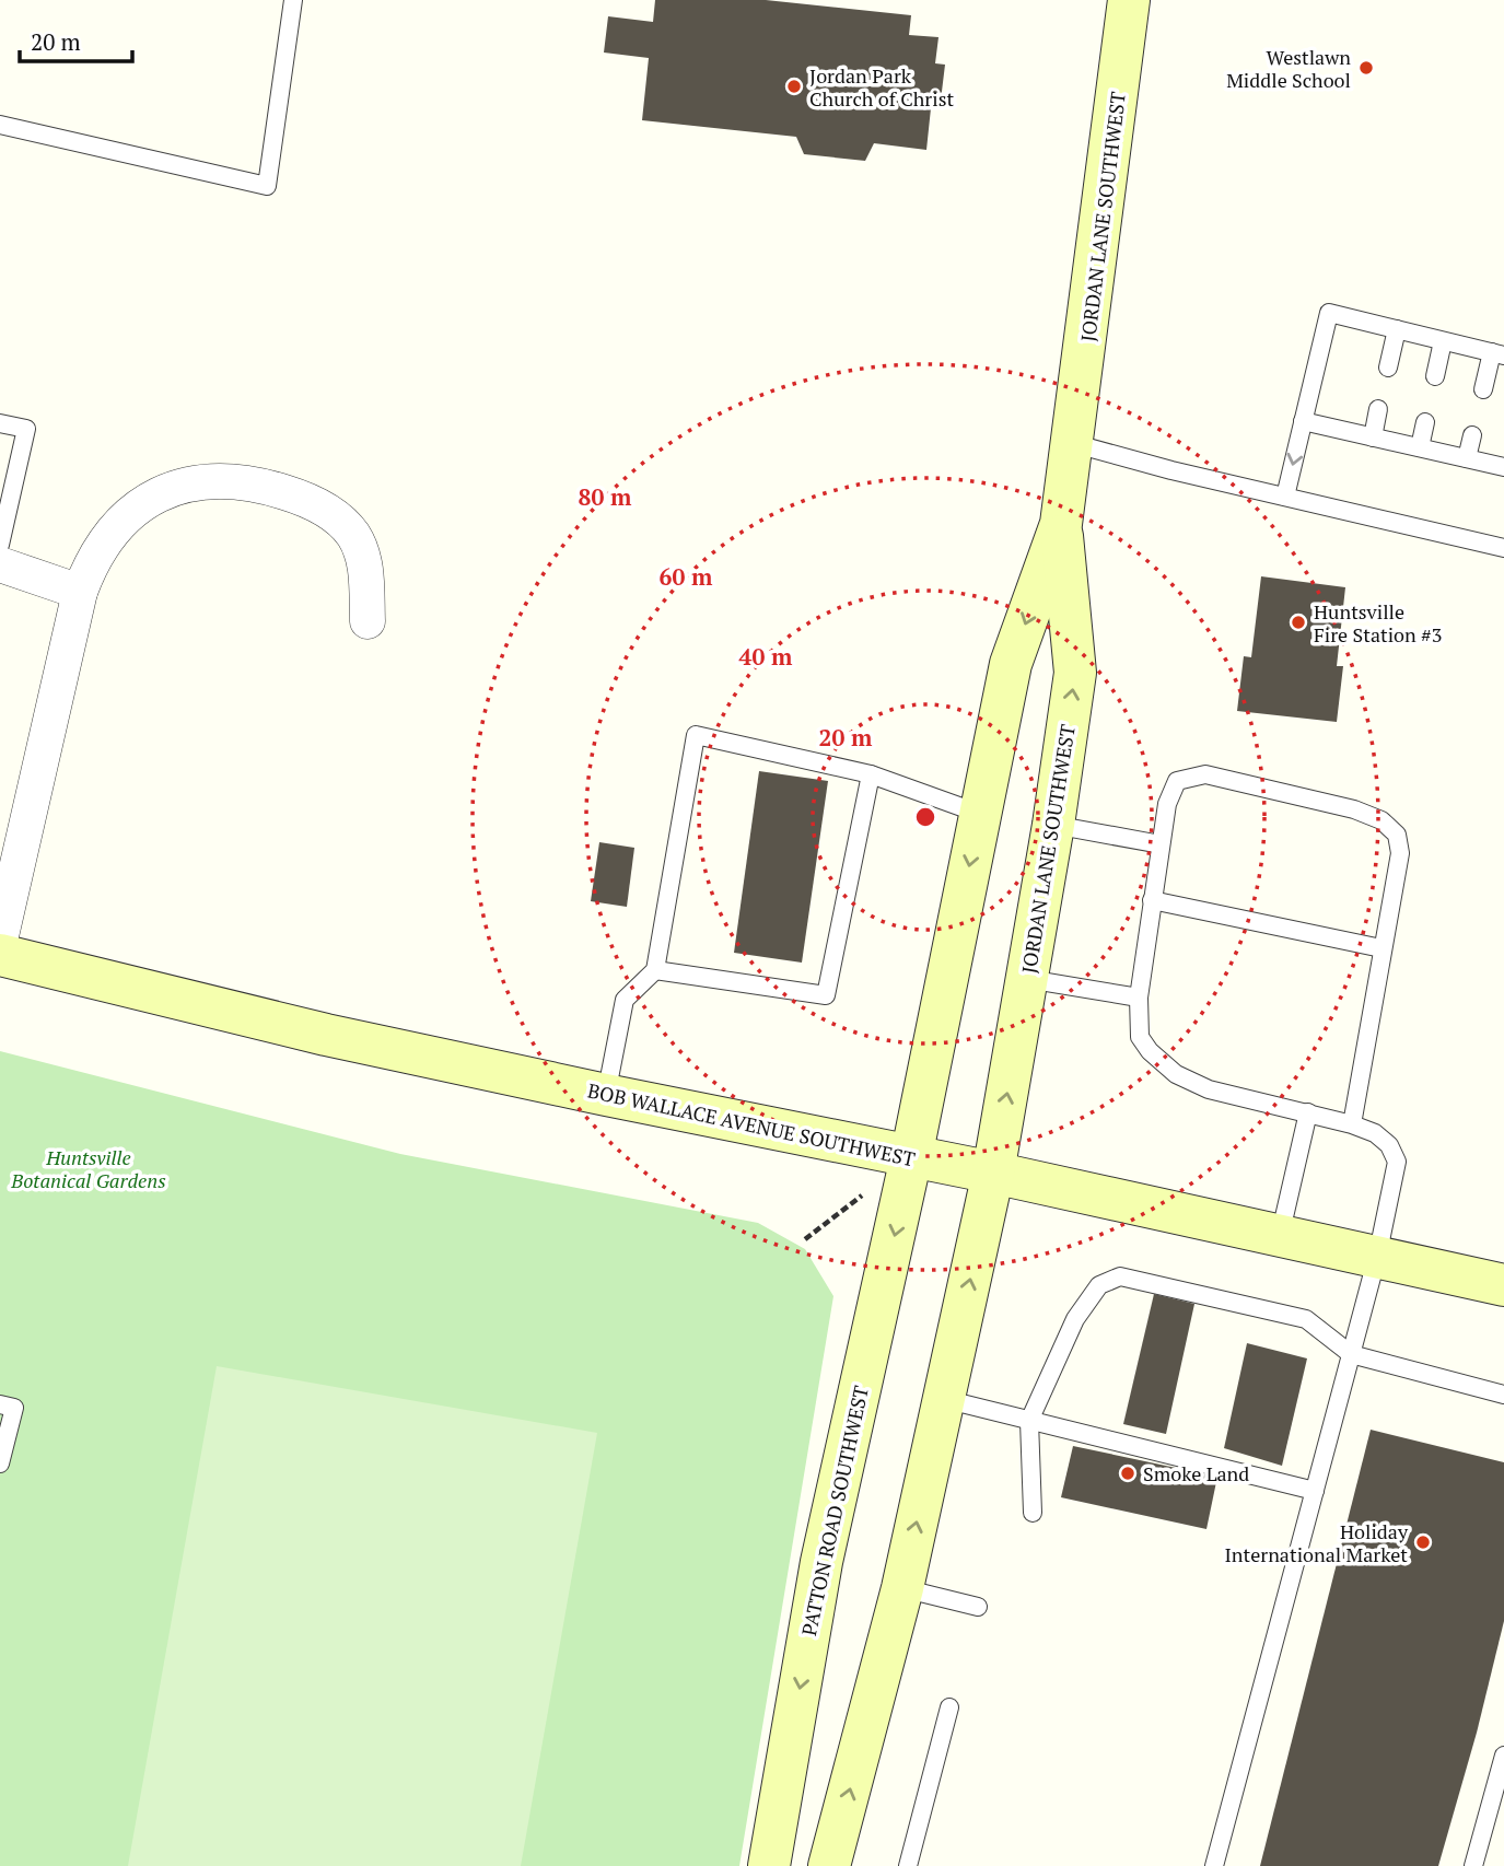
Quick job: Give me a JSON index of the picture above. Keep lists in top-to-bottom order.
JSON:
{
  "streets": {
    "main road": ["JORDAN LANE SOUTHWEST", "BOB WALLACE AVENUE SOUTHWEST", "PATTON ROAD SOUTHWEST"]
  },
  "crossings": [
    ["JORDAN LANE SOUTHWEST", "BOB WALLACE AVENUE SOUTHWEST"],
    ["JORDAN LANE SOUTHWEST", "PATTON ROAD SOUTHWEST"],
    ["BOB WALLACE AVENUE SOUTHWEST", "PATTON ROAD SOUTHWEST"]
  ],
  "parks": ["Huntsville Botanical Gardens"],
  "places": [
    "Westlawn Middle School",
    "Jordan Park Church of Christ",
    "Huntsville Fire Station #3",
    "Smoke Land",
    "Holiday International Market"
  ],
  "scale_bar": "20 m",
  "rings": [
    "80 m",
    "60 m",
    "40 m",
    "20 m"
  ]
}
